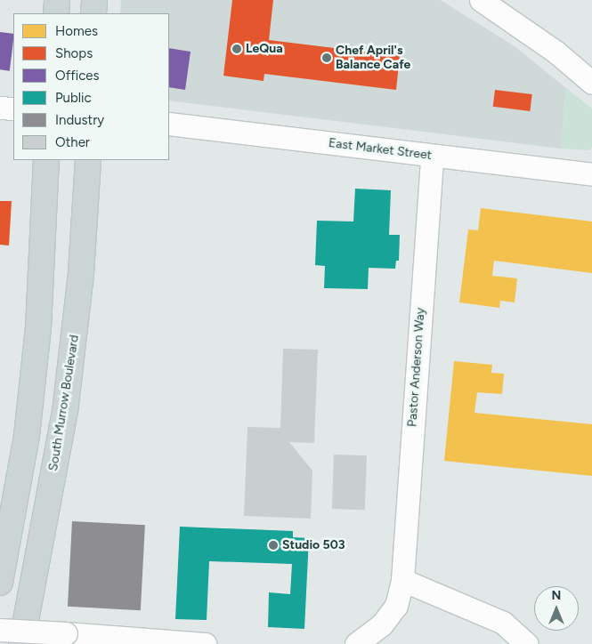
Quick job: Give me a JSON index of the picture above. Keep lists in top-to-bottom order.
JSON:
{
  "streets": {
    "main road": ["South Murrow Boulevard"],
    "street": ["East Market Street", "Pastor Anderson Way"]
  },
  "crossings": [
    ["East Market Street", "Pastor Anderson Way"]
  ],
  "places": ["LeQua", "Chef April's Balance Cafe", "Studio 503"],
  "legend": [
    "Homes",
    "Shops",
    "Offices",
    "Public",
    "Industry",
    "Other"
  ],
  "north": "top"
}
